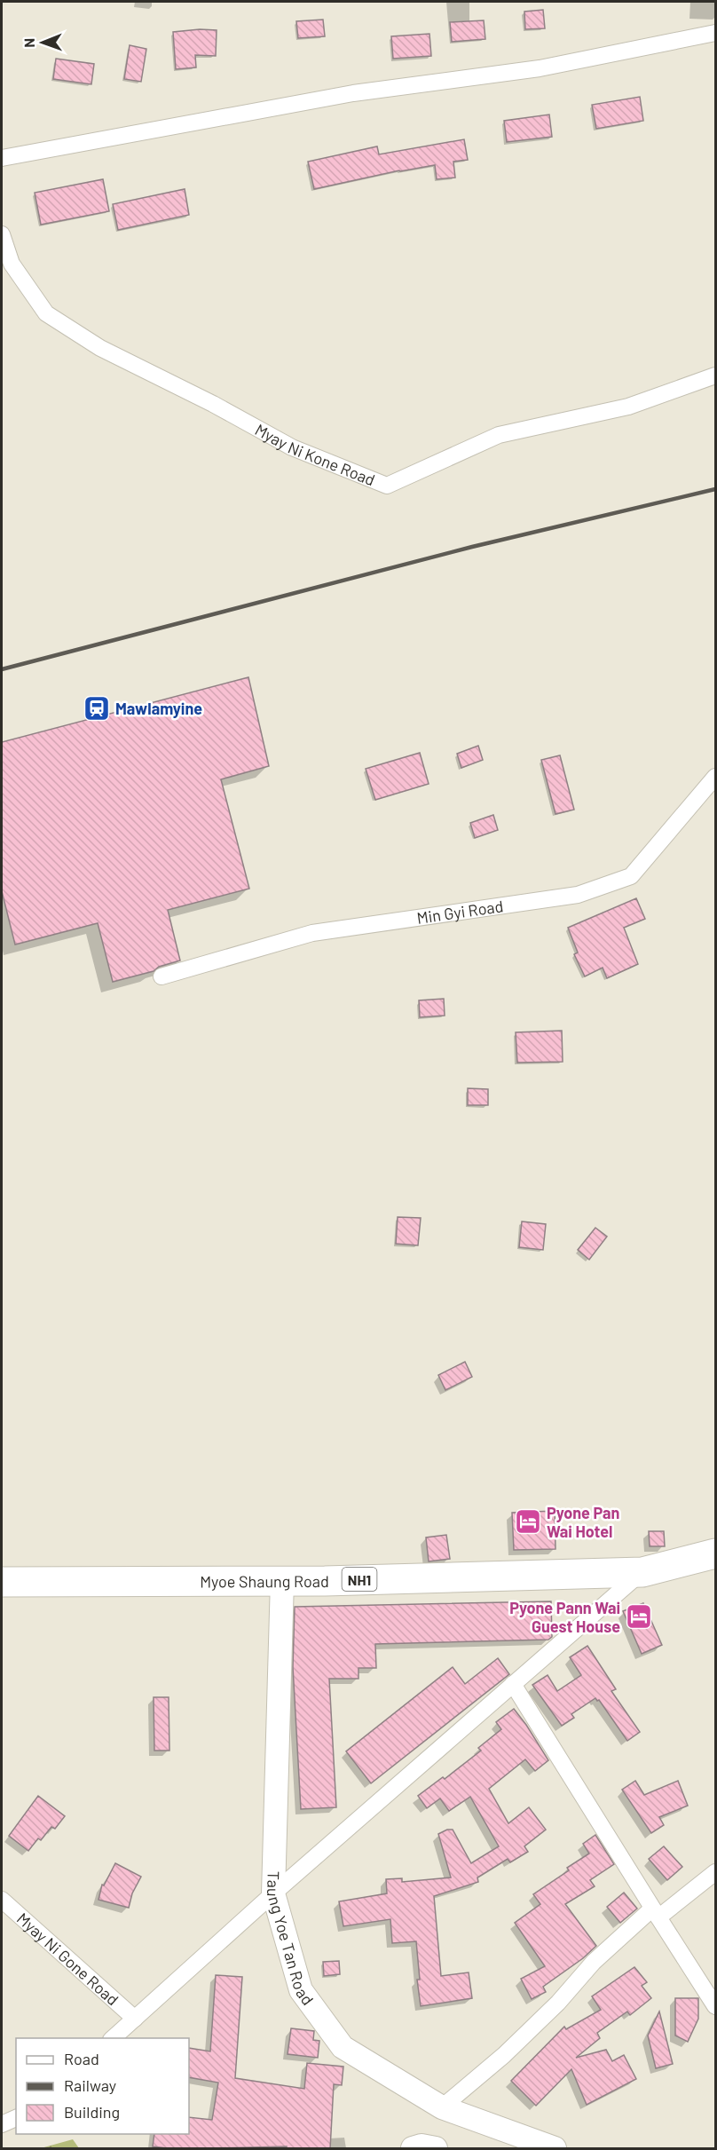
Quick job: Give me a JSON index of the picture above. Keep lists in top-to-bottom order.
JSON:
{
  "streets": {
    "highway": ["NH1", "Myoe Shaung Road"],
    "main road": ["Taung Yoe Tan Road"],
    "street": ["Myay Ni Kone Road", "Min Gyi Road", "Myay Ni Gone Road"]
  },
  "crossings": [
    ["Myoe Shaung Road", "Taung Yoe Tan Road"]
  ],
  "places": {
    "station": ["Mawlamyine"],
    "hotel": ["Pyone Pan Wai Hotel", "Pyone Pann Wai Guest House"]
  },
  "legend": ["Road", "Railway", "Building"],
  "north": "left"
}
